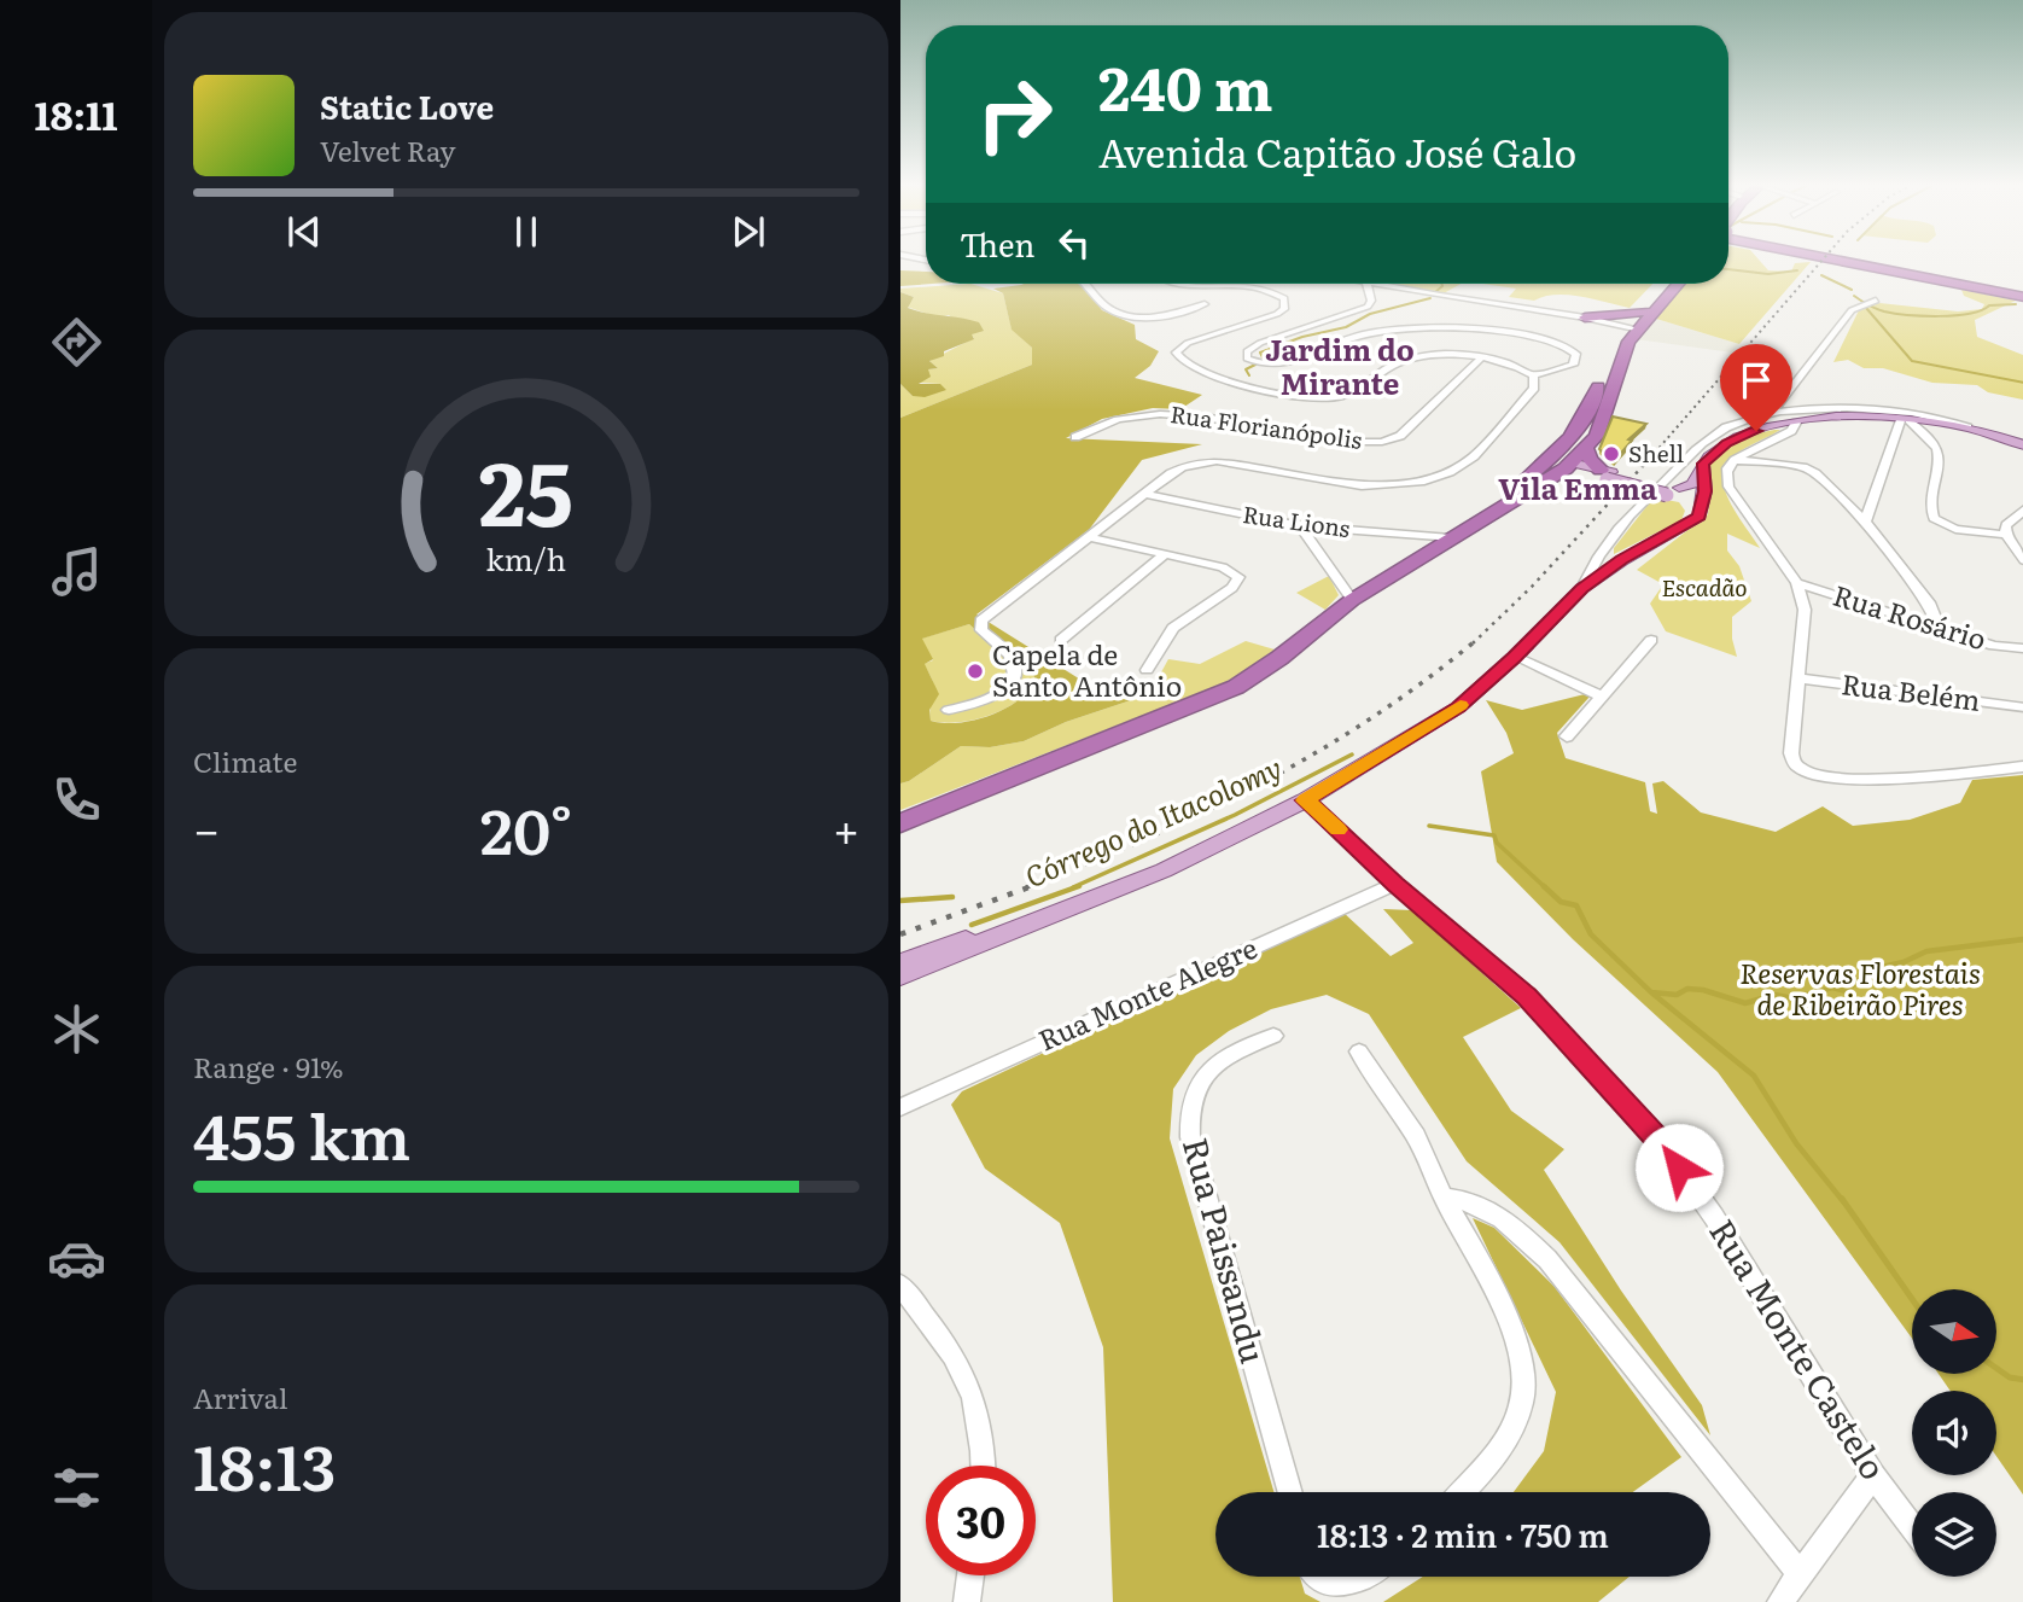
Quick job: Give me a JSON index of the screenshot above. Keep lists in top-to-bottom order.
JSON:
{
  "streets": {
    "street": [
      "Rua Florianópolis",
      "Rua Lions",
      "Rua Rosário",
      "Rua Belém",
      "Rua Monte Alegre",
      "Rua Paissandu",
      "Rua Monte Castelo"
    ]
  },
  "crossings": [
    ["Rua Monte Alegre", "Rua Monte Castelo"]
  ],
  "districts": ["Jardim do Mirante", "Vila Emma"],
  "water": ["Córrego do Itacolomy"],
  "parks": ["Escadão", "Reservas Florestais de Ribeirão Pires"],
  "places": ["Shell", "Capela de Santo Antônio"],
  "north": "right",
  "page": {
    "tabs": "18:11",
    "turn": ["240 m", "Avenida Capitão José Galo"],
    "song": ["Static Love", "Velvet Ray"],
    "then": "Then",
    "tile": [
      "Climate",
      ["Range · 91%", "455 km"],
      ["Arrival", "18:13"]
    ],
    "heat": ["−", "20°", "+"],
    "limit": "30",
    "trip": "18:13 · 2 min · 750 m",
    "gauge": ["25", "km/h"]
  }
}
